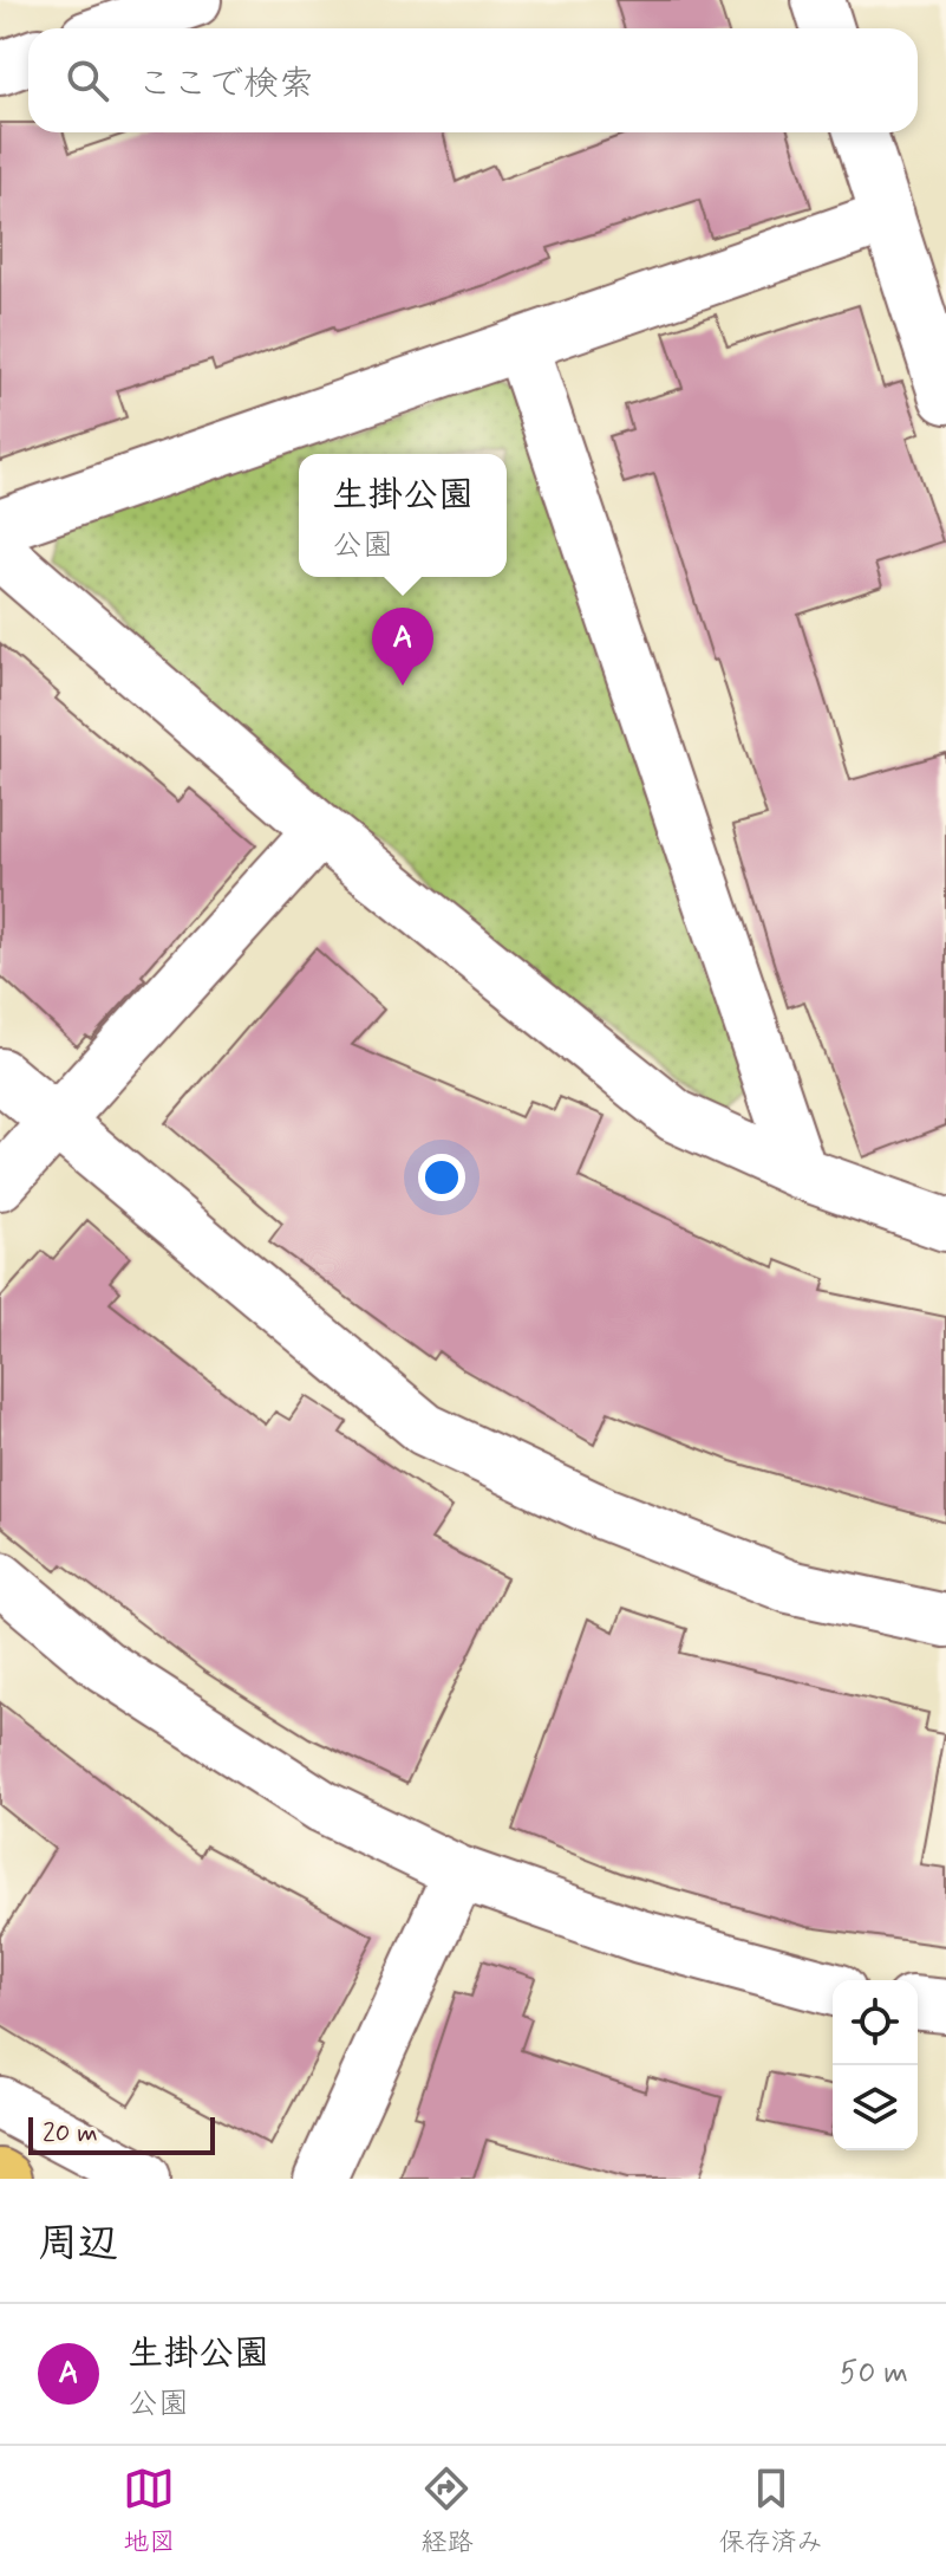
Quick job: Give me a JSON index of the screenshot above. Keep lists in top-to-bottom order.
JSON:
{
  "scale_bar": "20 m",
  "page": {
    "search": "ここで検索",
    "popup": ["生掛公園", "公園"],
    "pins": "A",
    "scale": "20 m",
    "heading": "周辺",
    "list": [
      {
        "mark": "A",
        "name": "生掛公園",
        "note": "公園",
        "value": "50 m"
      }
    ],
    "nav": ["地図", "経路", "保存済み"]
  }
}
